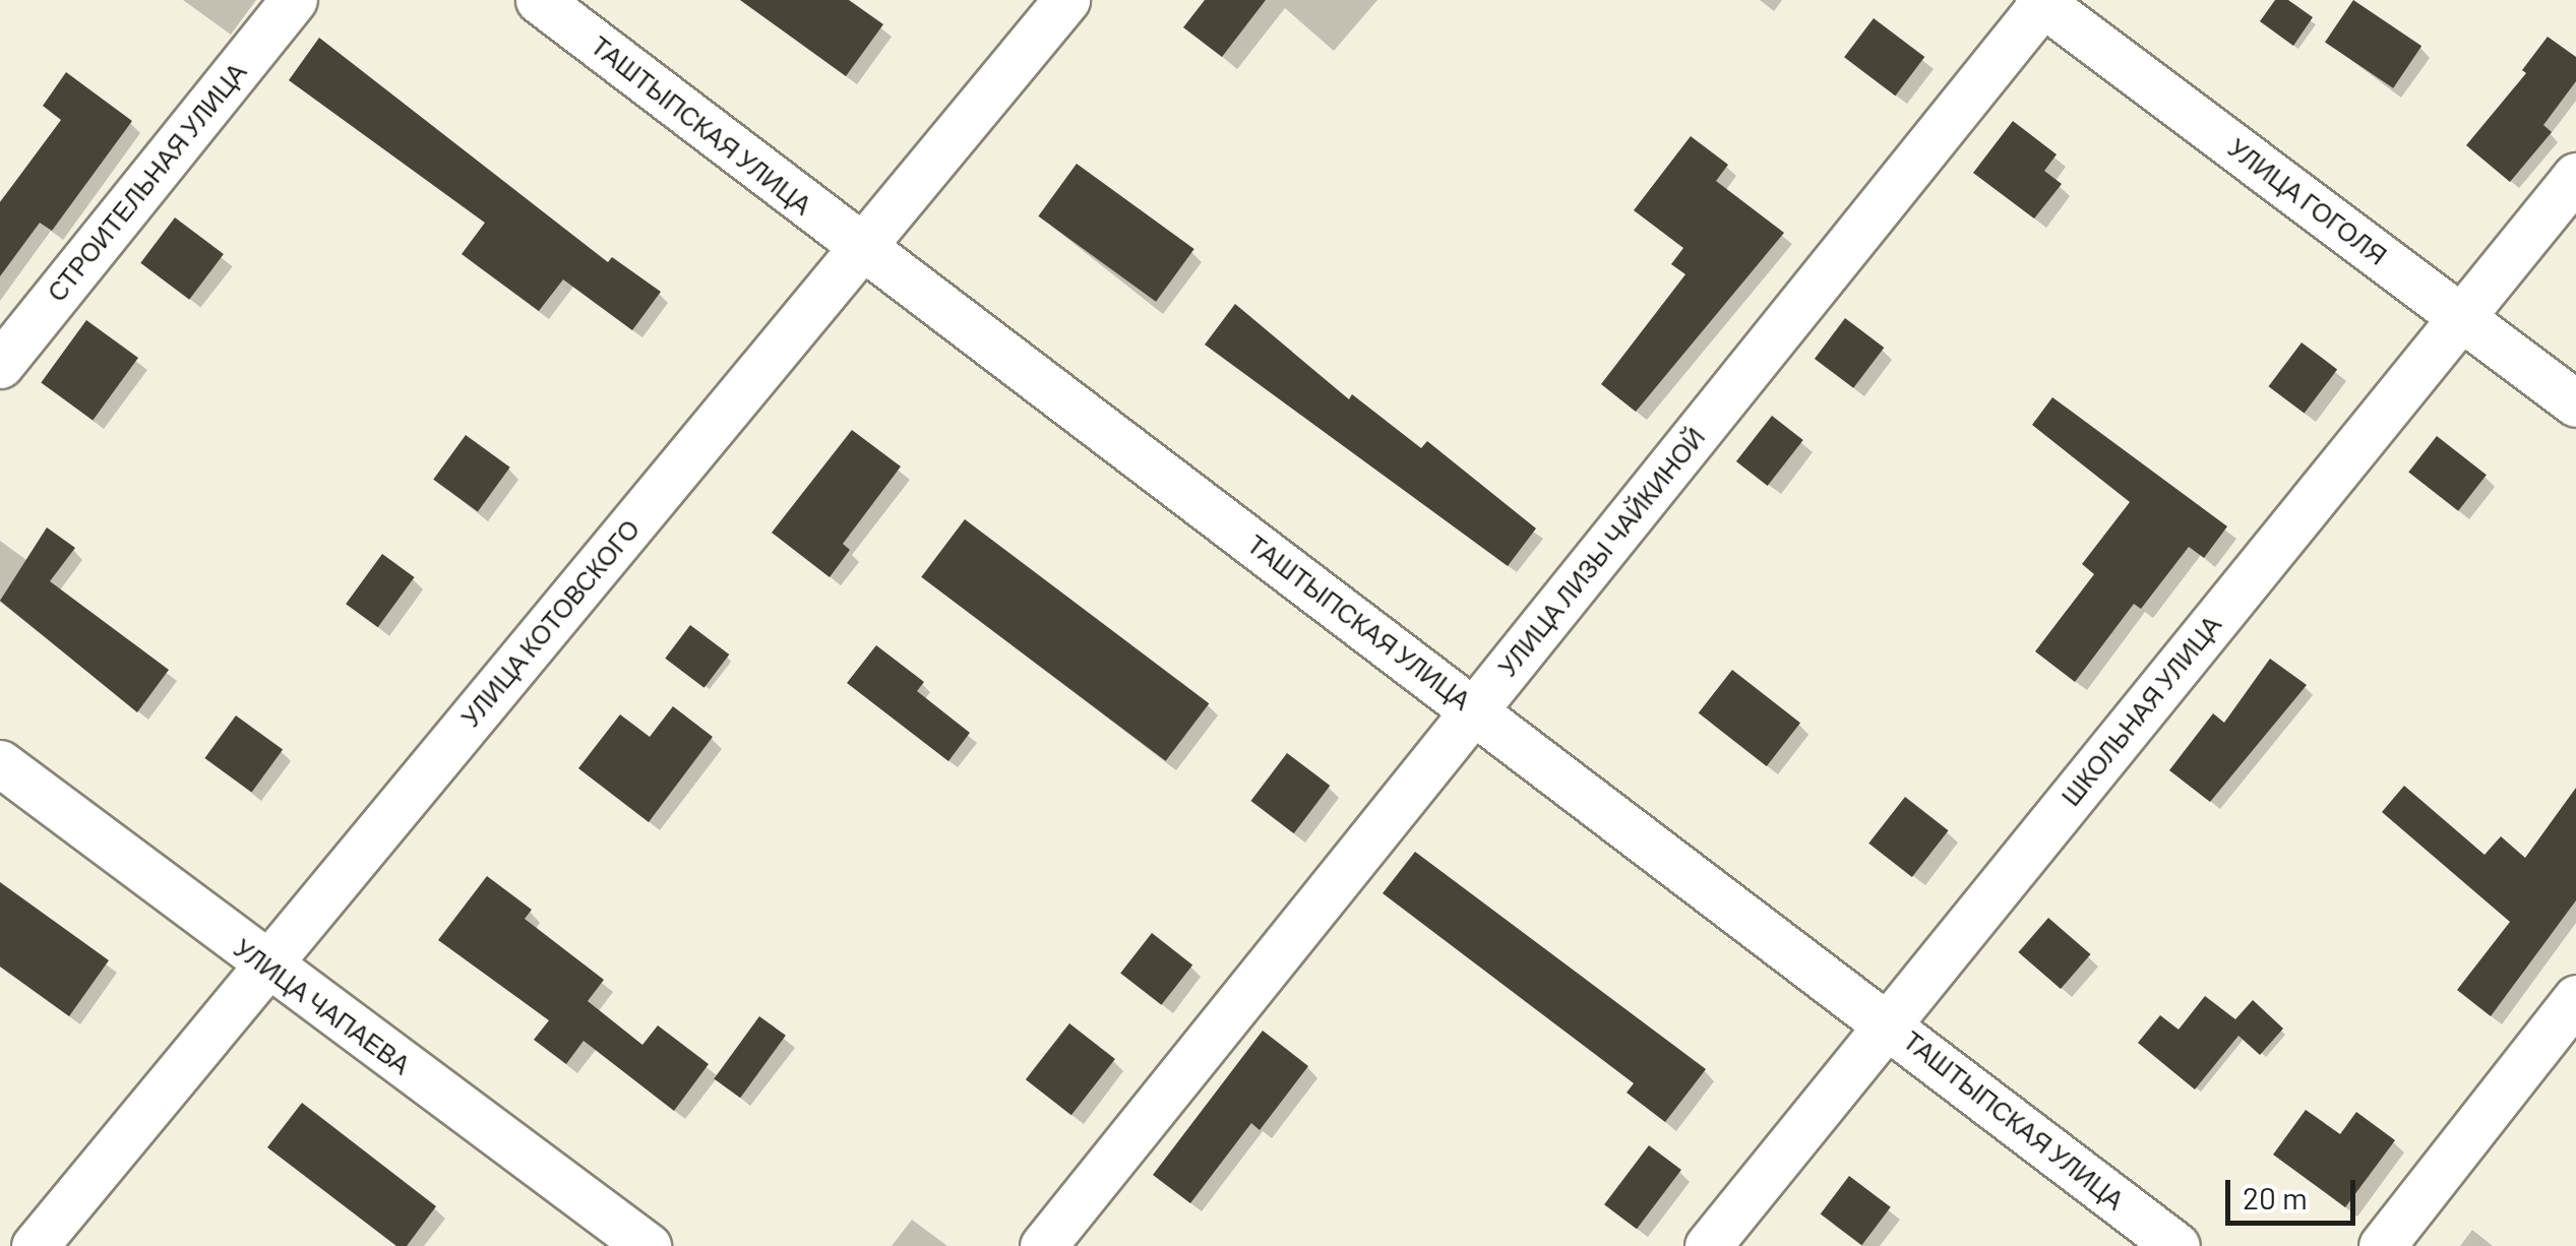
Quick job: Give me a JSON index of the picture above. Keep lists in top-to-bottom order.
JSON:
{
  "streets": {
    "street": [
      "ТАШТЫПСКАЯ УЛИЦА",
      "СТРОИТЕЛЬНАЯ УЛИЦА",
      "УЛИЦА ГОГОЛЯ",
      "УЛИЦА ЛИЗЫ ЧАЙКИНОЙ",
      "УЛИЦА КОТОВСКОГО",
      "ШКОЛЬНАЯ УЛИЦА",
      "УЛИЦА ЧАПАЕВА"
    ]
  },
  "crossings": [
    ["ТАШТЫПСКАЯ УЛИЦА", "УЛИЦА ЛИЗЫ ЧАЙКИНОЙ"],
    ["ТАШТЫПСКАЯ УЛИЦА", "УЛИЦА КОТОВСКОГО"],
    ["ТАШТЫПСКАЯ УЛИЦА", "ШКОЛЬНАЯ УЛИЦА"],
    ["УЛИЦА ГОГОЛЯ", "УЛИЦА ЛИЗЫ ЧАЙКИНОЙ"],
    ["УЛИЦА ГОГОЛЯ", "ШКОЛЬНАЯ УЛИЦА"],
    ["УЛИЦА КОТОВСКОГО", "УЛИЦА ЧАПАЕВА"]
  ],
  "scale_bar": "20 m"
}
